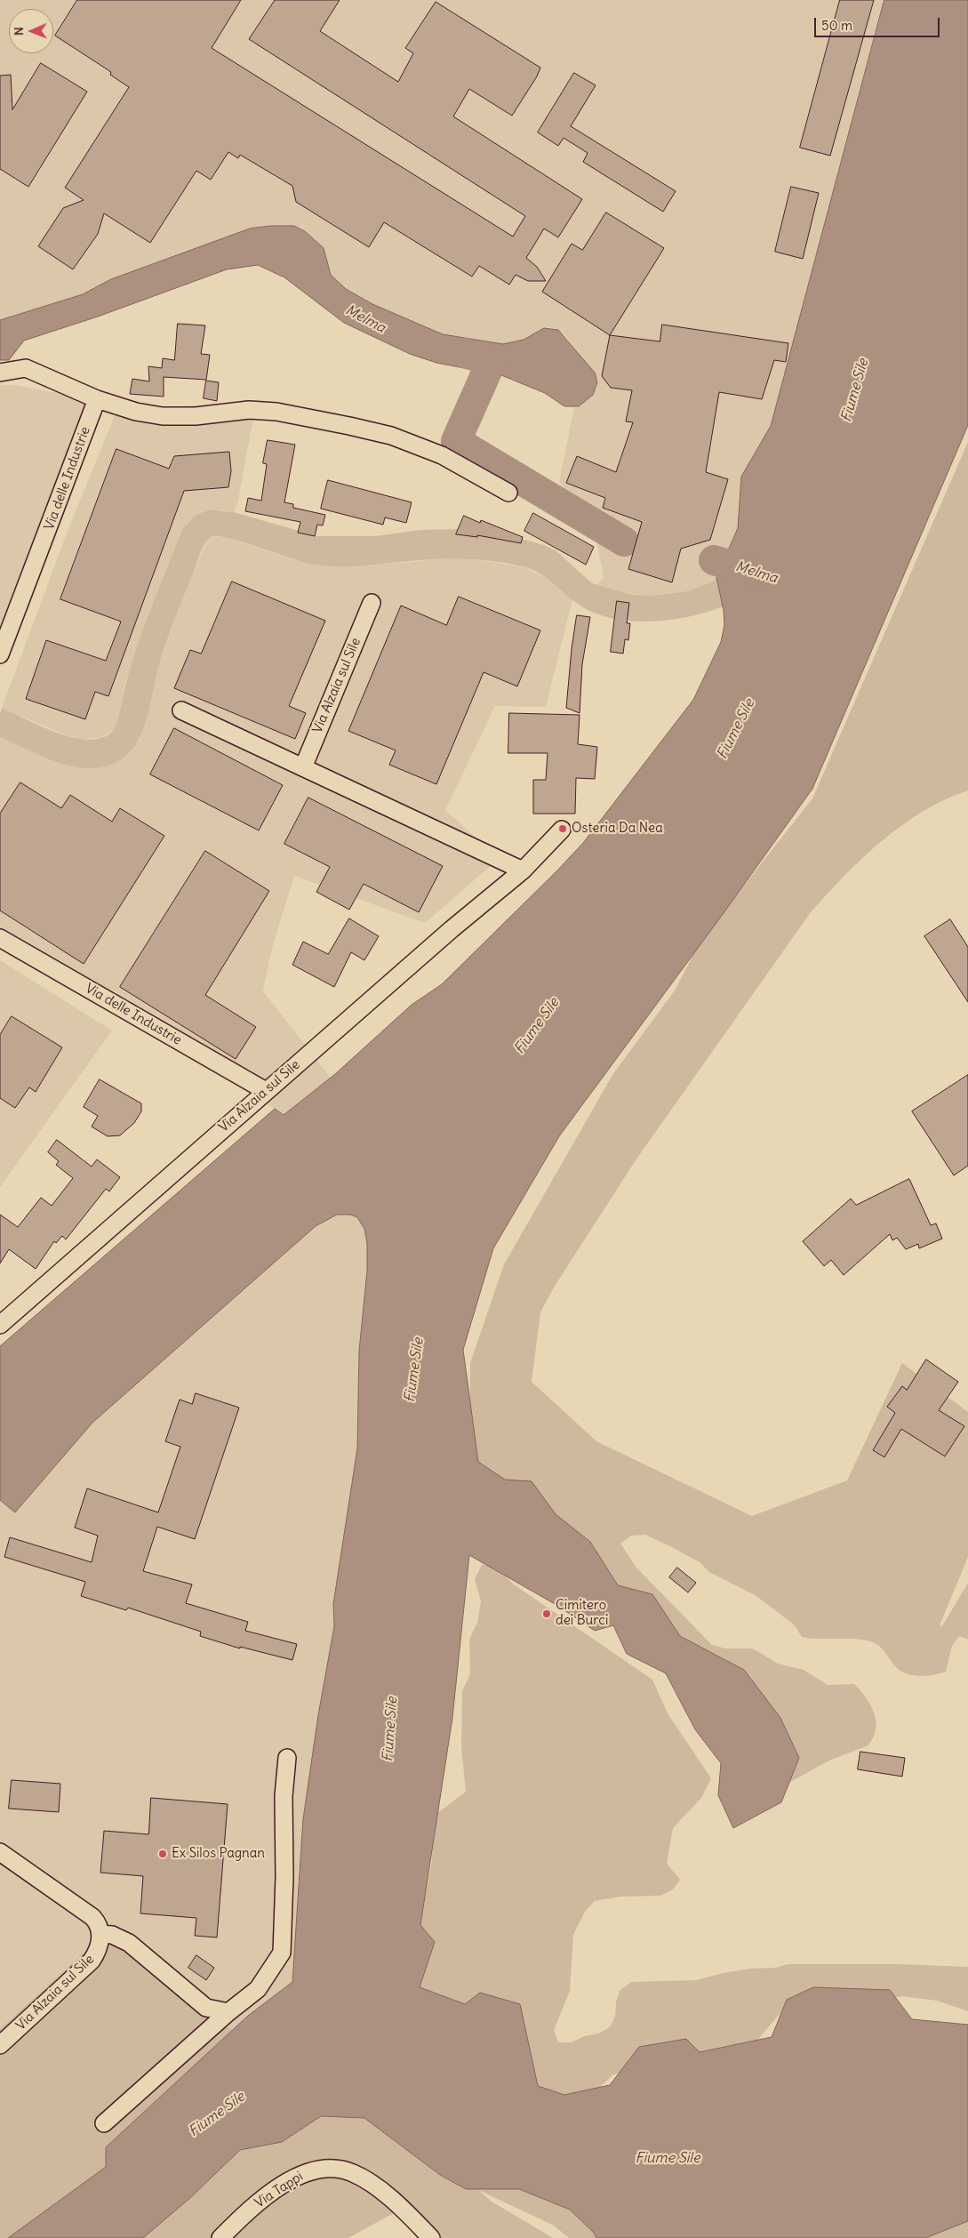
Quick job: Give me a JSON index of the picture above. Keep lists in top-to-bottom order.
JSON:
{
  "streets": {
    "street": ["Via delle Industrie", "Via Alzaia sul Sile", "Via Tappi"]
  },
  "crossings": [
    ["Via delle Industrie", "Via Alzaia sul Sile"]
  ],
  "water": ["Melma", "Fiume Sile"],
  "places": ["Osteria Da Nea", "Cimitero dei Burci", "Ex Silos Pagnan"],
  "scale_bar": "50 m",
  "north": "left"
}
